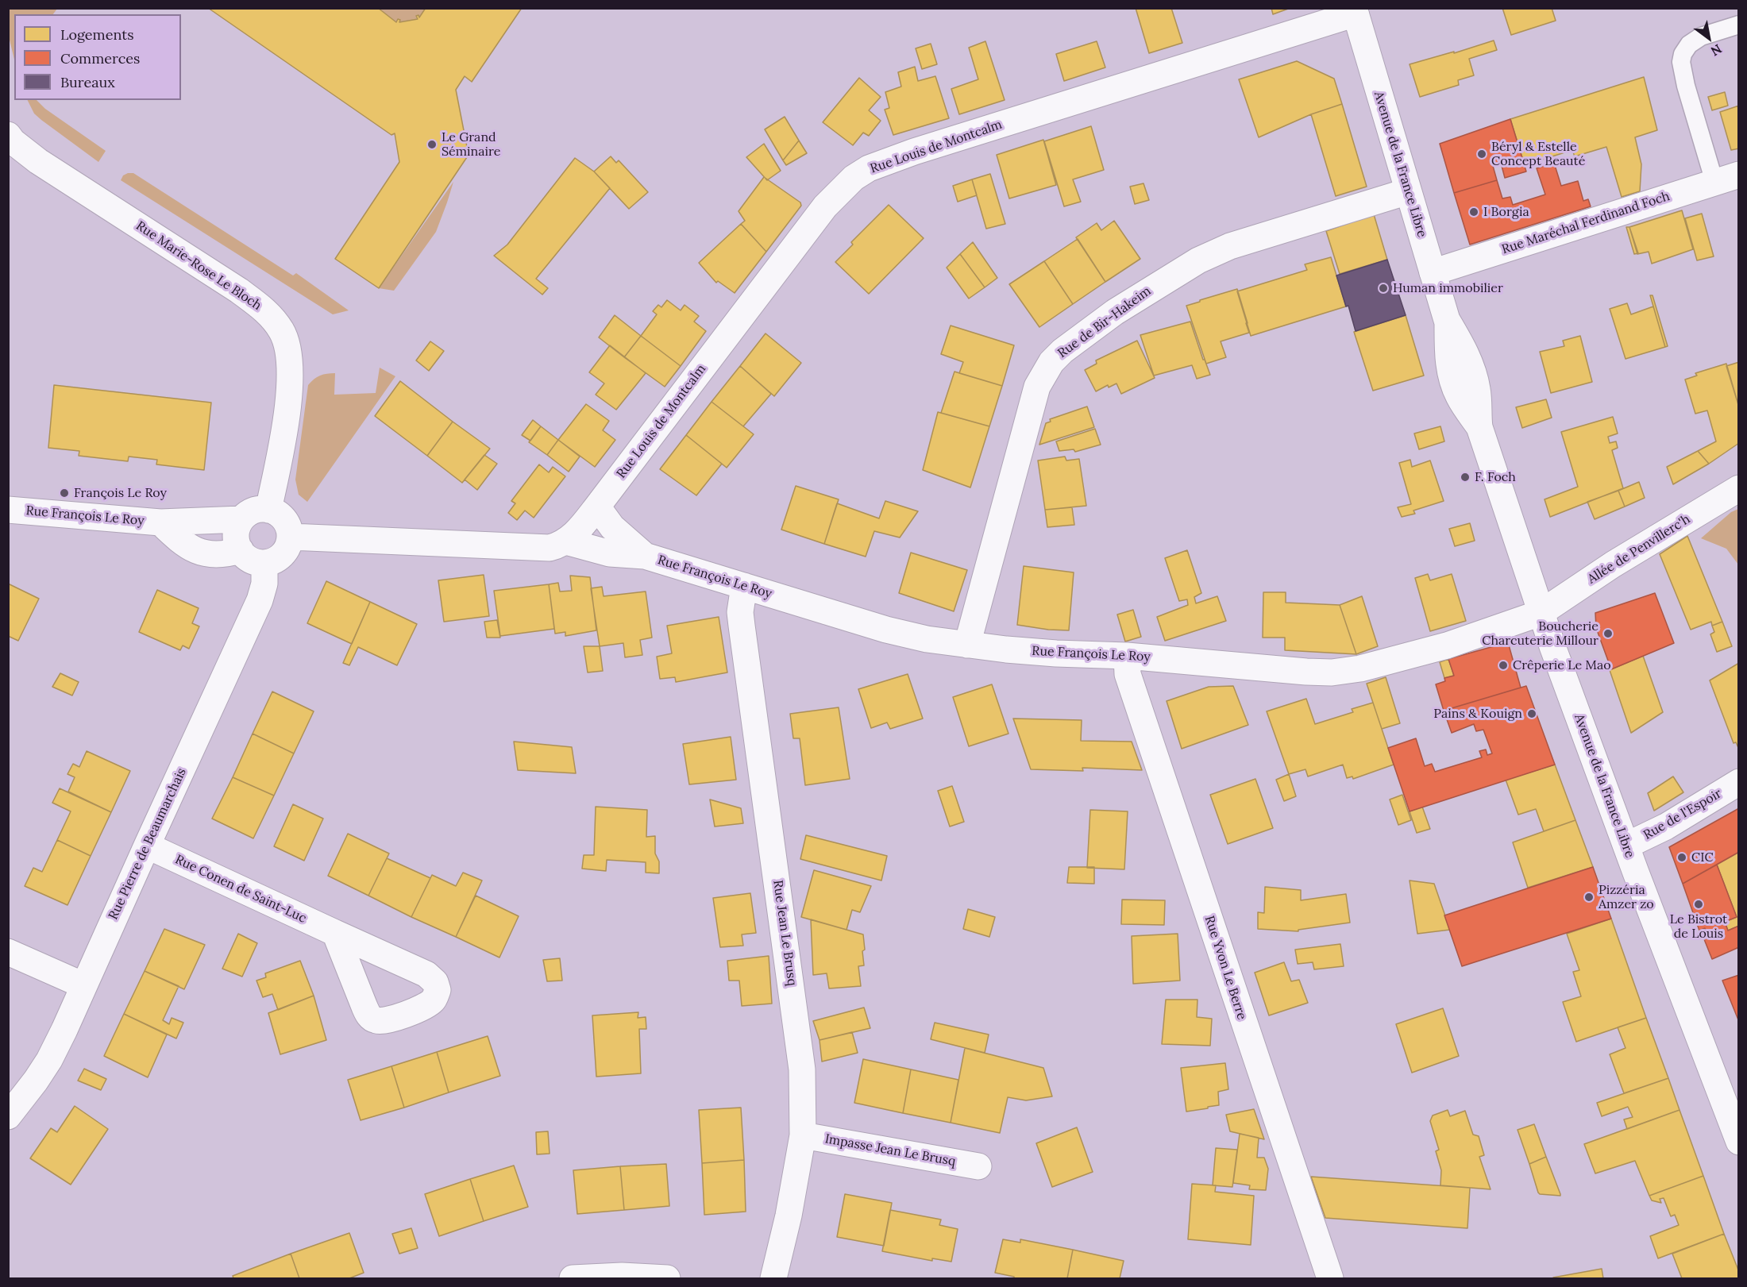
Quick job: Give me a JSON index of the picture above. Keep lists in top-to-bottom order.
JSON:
{
  "streets": {
    "street": [
      "Rue Louis de Montcalm",
      "Avenue de la France Libre",
      "Rue Maréchal Ferdinand Foch",
      "Rue Marie-Rose Le Bloch",
      "Rue de Bir-Hakeim",
      "Rue François Le Roy",
      "Allée de Penvillerc'h",
      "Rue de l'Espoir",
      "Rue Pierre de Beaumarchais",
      "Rue Conen de Saint-Luc",
      "Rue Jean Le Brusq",
      "Rue Yvon Le Berre",
      "Impasse Jean Le Brusq"
    ]
  },
  "crossings": [
    ["Rue Louis de Montcalm", "Avenue de la France Libre"],
    ["Rue Louis de Montcalm", "Rue François Le Roy"],
    ["Avenue de la France Libre", "Rue Maréchal Ferdinand Foch"],
    ["Avenue de la France Libre", "Rue de Bir-Hakeim"],
    ["Avenue de la France Libre", "Rue François Le Roy"],
    ["Avenue de la France Libre", "Allée de Penvillerc'h"],
    ["Avenue de la France Libre", "Rue de l'Espoir"],
    ["Rue Marie-Rose Le Bloch", "Rue François Le Roy"],
    ["Rue Marie-Rose Le Bloch", "Rue Pierre de Beaumarchais"],
    ["Rue de Bir-Hakeim", "Rue François Le Roy"],
    ["Rue François Le Roy", "Allée de Penvillerc'h"],
    ["Rue François Le Roy", "Rue Pierre de Beaumarchais"],
    ["Rue François Le Roy", "Rue Jean Le Brusq"],
    ["Rue François Le Roy", "Rue Yvon Le Berre"],
    ["Rue Pierre de Beaumarchais", "Rue Conen de Saint-Luc"],
    ["Rue Jean Le Brusq", "Impasse Jean Le Brusq"]
  ],
  "places": [
    "Le Grand Séminaire",
    "Béryl & Estelle Concept Beauté",
    "I Borgia",
    "Human immobilier",
    "F. Foch",
    "François Le Roy",
    "Boucherie Charcuterie Millour",
    "Crêperie Le Mao",
    "Pains & Kouign",
    "CIC",
    "Pizzéria Amzer zo",
    "Le Bistrot de Louis"
  ],
  "legend": ["Logements", "Commerces", "Bureaux"],
  "north": "bottom right"
}
